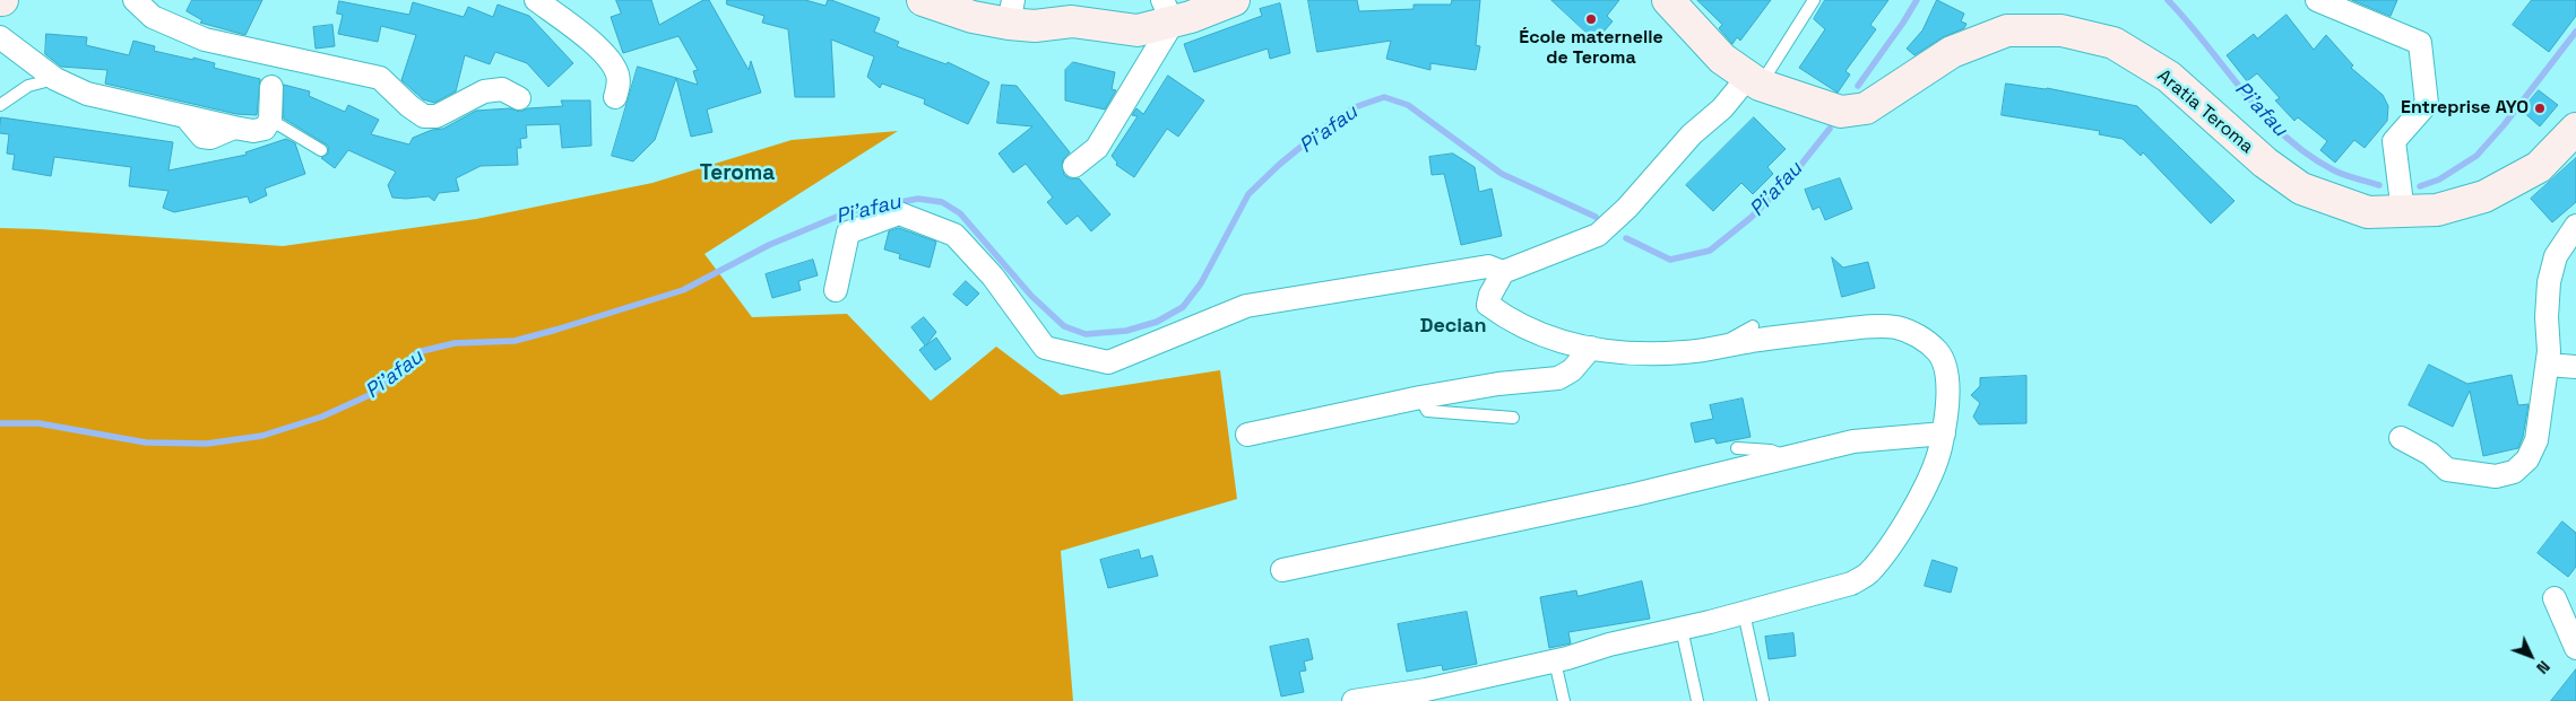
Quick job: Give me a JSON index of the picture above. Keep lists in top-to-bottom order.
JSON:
{
  "streets": {
    "main road": ["Aratia Teroma"]
  },
  "districts": ["Teroma", "Decian"],
  "water": ["Pi'afau"],
  "places": ["École maternelle de Teroma", "Entreprise AYO"],
  "north": "bottom right"
}
